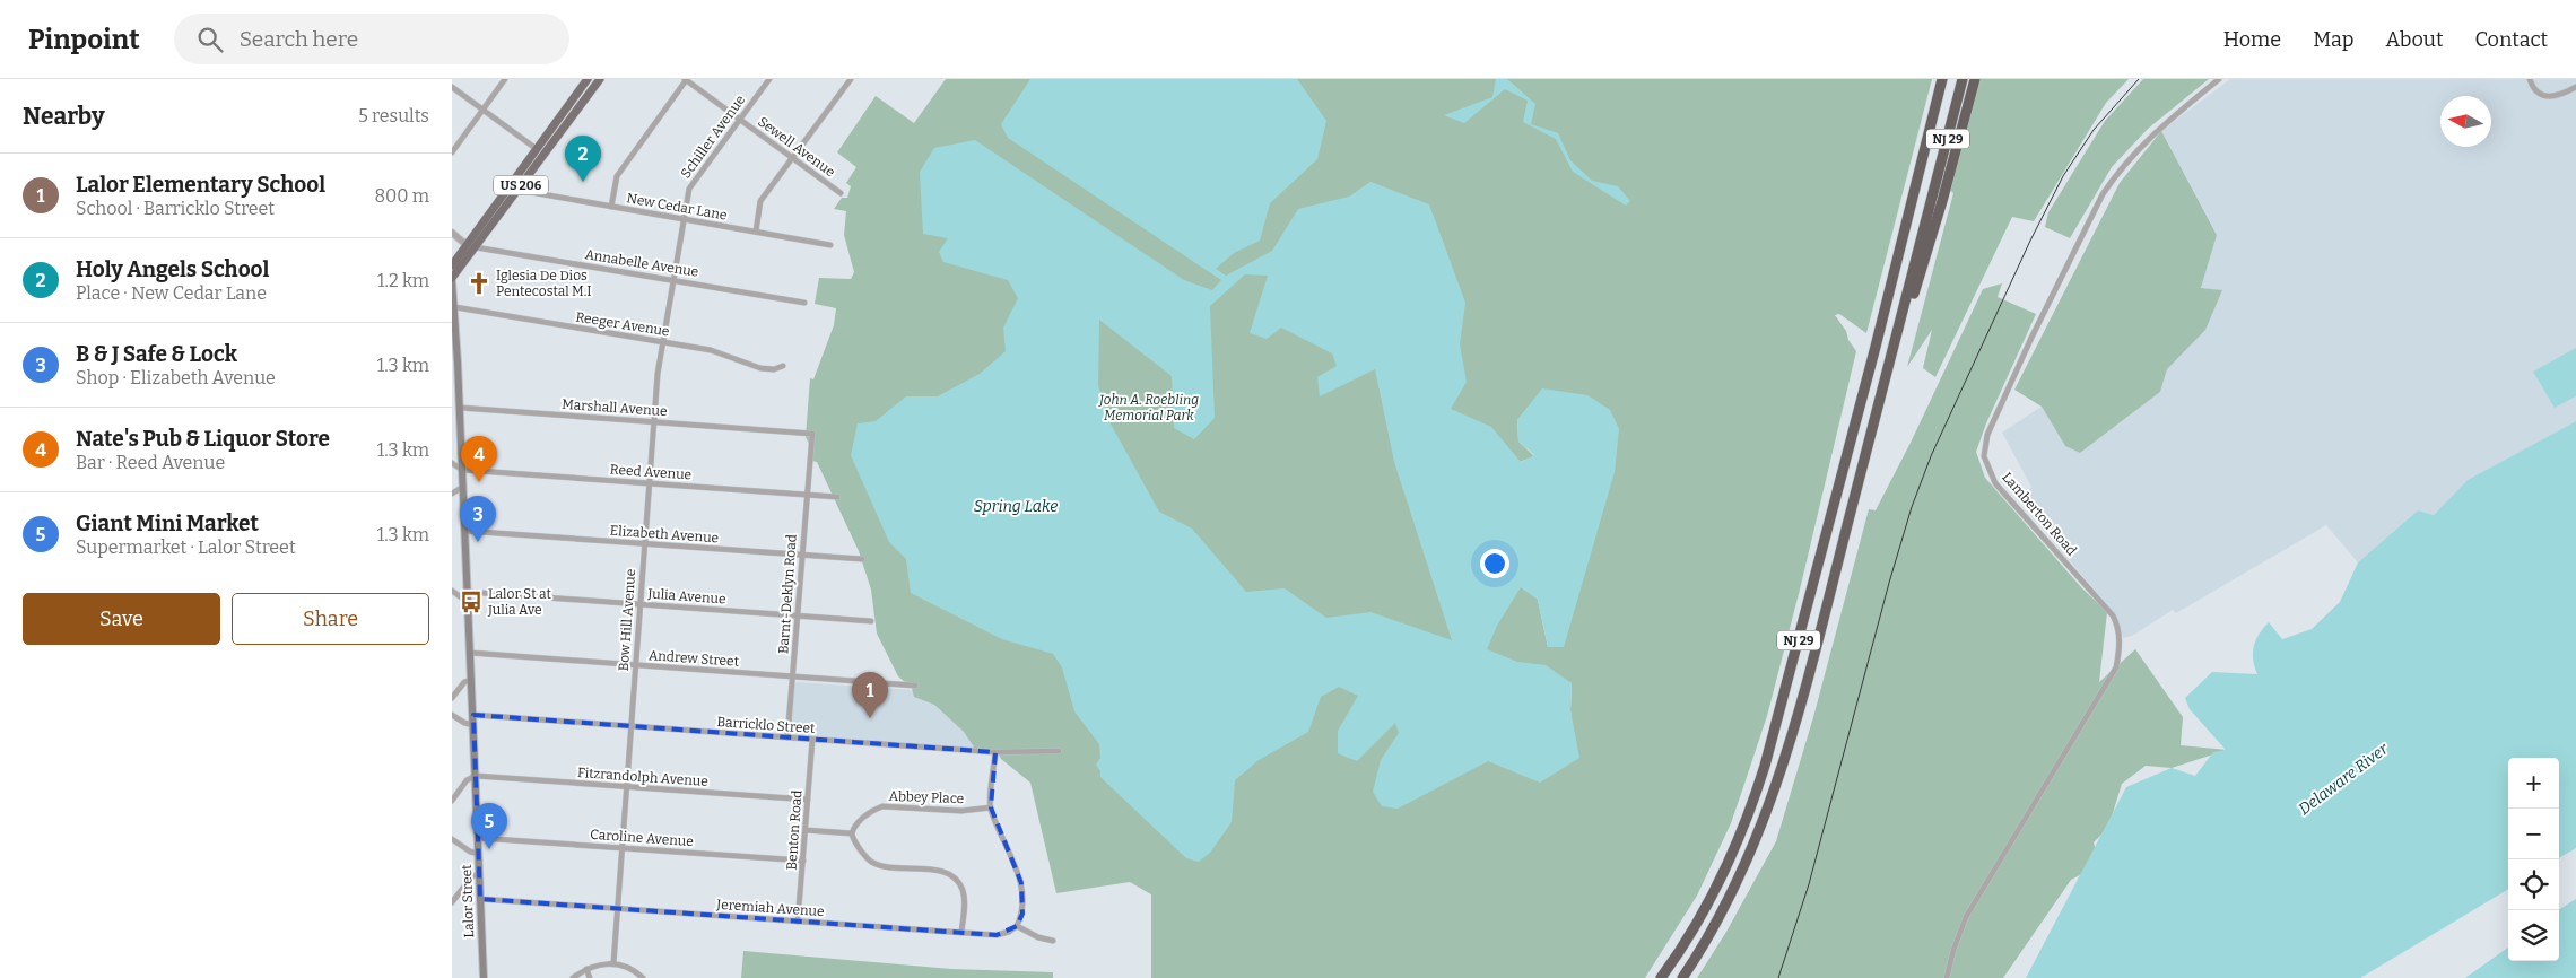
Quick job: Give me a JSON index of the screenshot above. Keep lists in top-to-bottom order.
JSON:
{
  "streets": {
    "highway": ["NJ 29"],
    "main road": ["US 206", "Lalor Street"],
    "street": [
      "Schiller Avenue",
      "Sewell Avenue",
      "New Cedar Lane",
      "Annabelle Avenue",
      "Reeger Avenue",
      "Marshall Avenue",
      "Reed Avenue",
      "Lamberton Road",
      "Elizabeth Avenue",
      "Barnt-Deklyn Road",
      "Julia Avenue",
      "Bow Hill Avenue",
      "Andrew Street",
      "Barricklo Street",
      "Fitzrandolph Avenue",
      "Abbey Place",
      "Benton Road",
      "Caroline Avenue",
      "Jeremiah Avenue"
    ]
  },
  "crossings": [
    ["Schiller Avenue", "Sewell Avenue"],
    ["Schiller Avenue", "New Cedar Lane"],
    ["Schiller Avenue", "Annabelle Avenue"],
    ["Schiller Avenue", "Bow Hill Avenue"],
    ["US 206", "New Cedar Lane"],
    ["US 206", "Annabelle Avenue"],
    ["US 206", "Lalor Street"],
    ["Annabelle Avenue", "Bow Hill Avenue"],
    ["Reeger Avenue", "Bow Hill Avenue"],
    ["Reeger Avenue", "Lalor Street"],
    ["Marshall Avenue", "Barnt-Deklyn Road"],
    ["Marshall Avenue", "Bow Hill Avenue"],
    ["Marshall Avenue", "Lalor Street"],
    ["Reed Avenue", "Barnt-Deklyn Road"],
    ["Reed Avenue", "Bow Hill Avenue"],
    ["Reed Avenue", "Lalor Street"],
    ["Elizabeth Avenue", "Barnt-Deklyn Road"],
    ["Elizabeth Avenue", "Bow Hill Avenue"],
    ["Elizabeth Avenue", "Lalor Street"],
    ["Barnt-Deklyn Road", "Julia Avenue"],
    ["Barnt-Deklyn Road", "Andrew Street"],
    ["Barnt-Deklyn Road", "Barricklo Street"],
    ["Julia Avenue", "Bow Hill Avenue"],
    ["Julia Avenue", "Lalor Street"],
    ["Bow Hill Avenue", "Andrew Street"],
    ["Bow Hill Avenue", "Barricklo Street"],
    ["Bow Hill Avenue", "Fitzrandolph Avenue"],
    ["Bow Hill Avenue", "Caroline Avenue"],
    ["Bow Hill Avenue", "Jeremiah Avenue"],
    ["Andrew Street", "Lalor Street"],
    ["Barricklo Street", "Benton Road"],
    ["Barricklo Street", "Lalor Street"],
    ["Fitzrandolph Avenue", "Benton Road"],
    ["Fitzrandolph Avenue", "Lalor Street"],
    ["Benton Road", "Caroline Avenue"],
    ["Benton Road", "Jeremiah Avenue"],
    ["Caroline Avenue", "Lalor Street"],
    ["Lalor Street", "Jeremiah Avenue"]
  ],
  "water": ["Spring Lake", "Delaware River"],
  "parks": ["John A. Roebling Memorial Park"],
  "places": {
    "church": ["Iglesia De Dios Pentecostal M.I"],
    "bus stop": ["Lalor St at Julia Ave"]
  },
  "north": "left",
  "page": {
    "header": "Pinpoint",
    "search": "Search here",
    "nav": [
      "Home",
      "Map",
      "About",
      "Contact"
    ],
    "heading": ["Nearby", "5 results"],
    "pins": [
      "2",
      "4",
      "3",
      "1",
      "5"
    ],
    "list": [
      {
        "mark": "1",
        "name": "Lalor Elementary School",
        "note": "School · Barricklo Street",
        "value": "800 m"
      },
      {
        "mark": "2",
        "name": "Holy Angels School",
        "note": "Place · New Cedar Lane",
        "value": "1.2 km"
      },
      {
        "mark": "3",
        "name": "B & J Safe & Lock",
        "note": "Shop · Elizabeth Avenue",
        "value": "1.3 km"
      },
      {
        "mark": "4",
        "name": "Nate's Pub & Liquor Store",
        "note": "Bar · Reed Avenue",
        "value": "1.3 km"
      },
      {
        "mark": "5",
        "name": "Giant Mini Market",
        "note": "Supermarket · Lalor Street",
        "value": "1.3 km"
      }
    ],
    "buttons": ["Save", "Share"],
    "map_buttons": ["+", "−"]
  }
}
